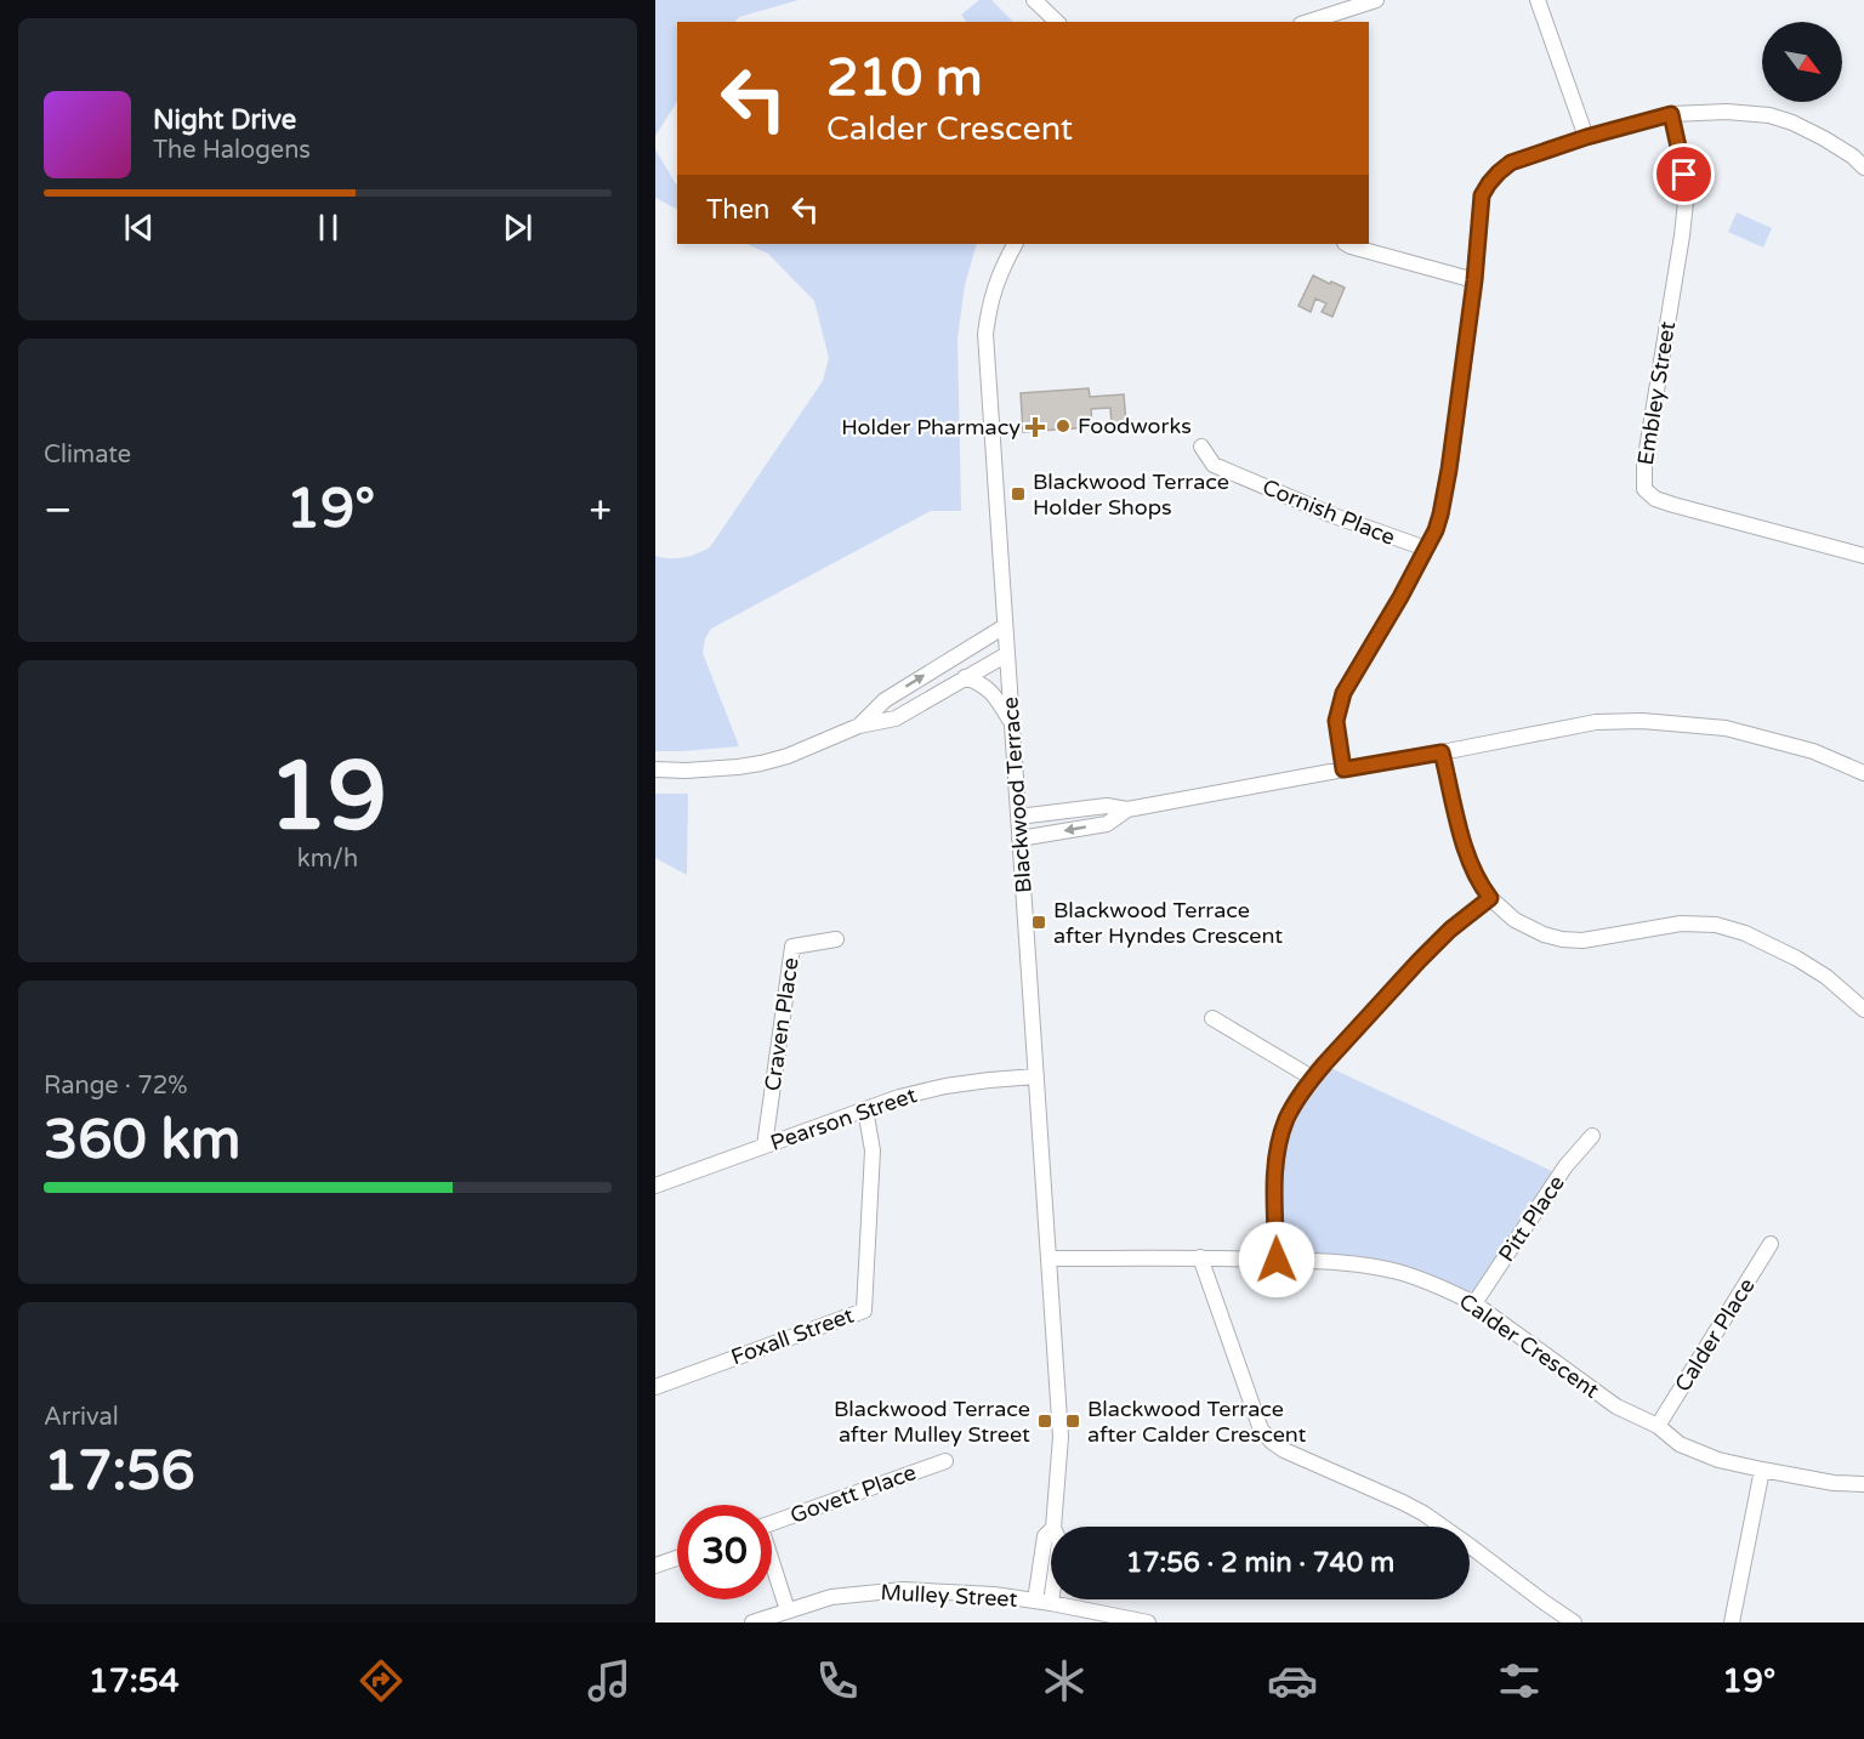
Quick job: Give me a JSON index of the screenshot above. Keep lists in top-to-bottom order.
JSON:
{
  "streets": {
    "street": [
      "Embley Street",
      "Cornish Place",
      "Blackwood Terrace",
      "Craven Place",
      "Pearson Street",
      "Pitt Place",
      "Calder Place",
      "Foxall Street",
      "Calder Crescent",
      "Govett Place",
      "Mulley Street"
    ]
  },
  "crossings": [
    ["Blackwood Terrace", "Pearson Street"],
    ["Blackwood Terrace", "Calder Crescent"],
    ["Blackwood Terrace", "Mulley Street"],
    ["Craven Place", "Pearson Street"],
    ["Pearson Street", "Foxall Street"],
    ["Pitt Place", "Calder Crescent"],
    ["Calder Place", "Calder Crescent"],
    ["Govett Place", "Mulley Street"]
  ],
  "places": {
    "other": ["Foodworks"],
    "health": ["Holder Pharmacy"],
    "transit": [
      "Blackwood Terrace Holder Shops",
      "Blackwood Terrace after Hyndes Crescent",
      "Blackwood Terrace after Mulley Street",
      "Blackwood Terrace after Calder Crescent"
    ]
  },
  "north": "bottom right",
  "page": {
    "turn": ["210 m", "Calder Crescent"],
    "song": ["Night Drive", "The Halogens"],
    "then": "Then",
    "tile": [
      "Climate",
      ["19", "km/h"],
      ["Range · 72%", "360 km"],
      ["Arrival", "17:56"]
    ],
    "heat": ["−", "19°", "+"],
    "limit": "30",
    "trip": "17:56 · 2 min · 740 m",
    "tabs": ["17:54", "19°"]
  }
}
